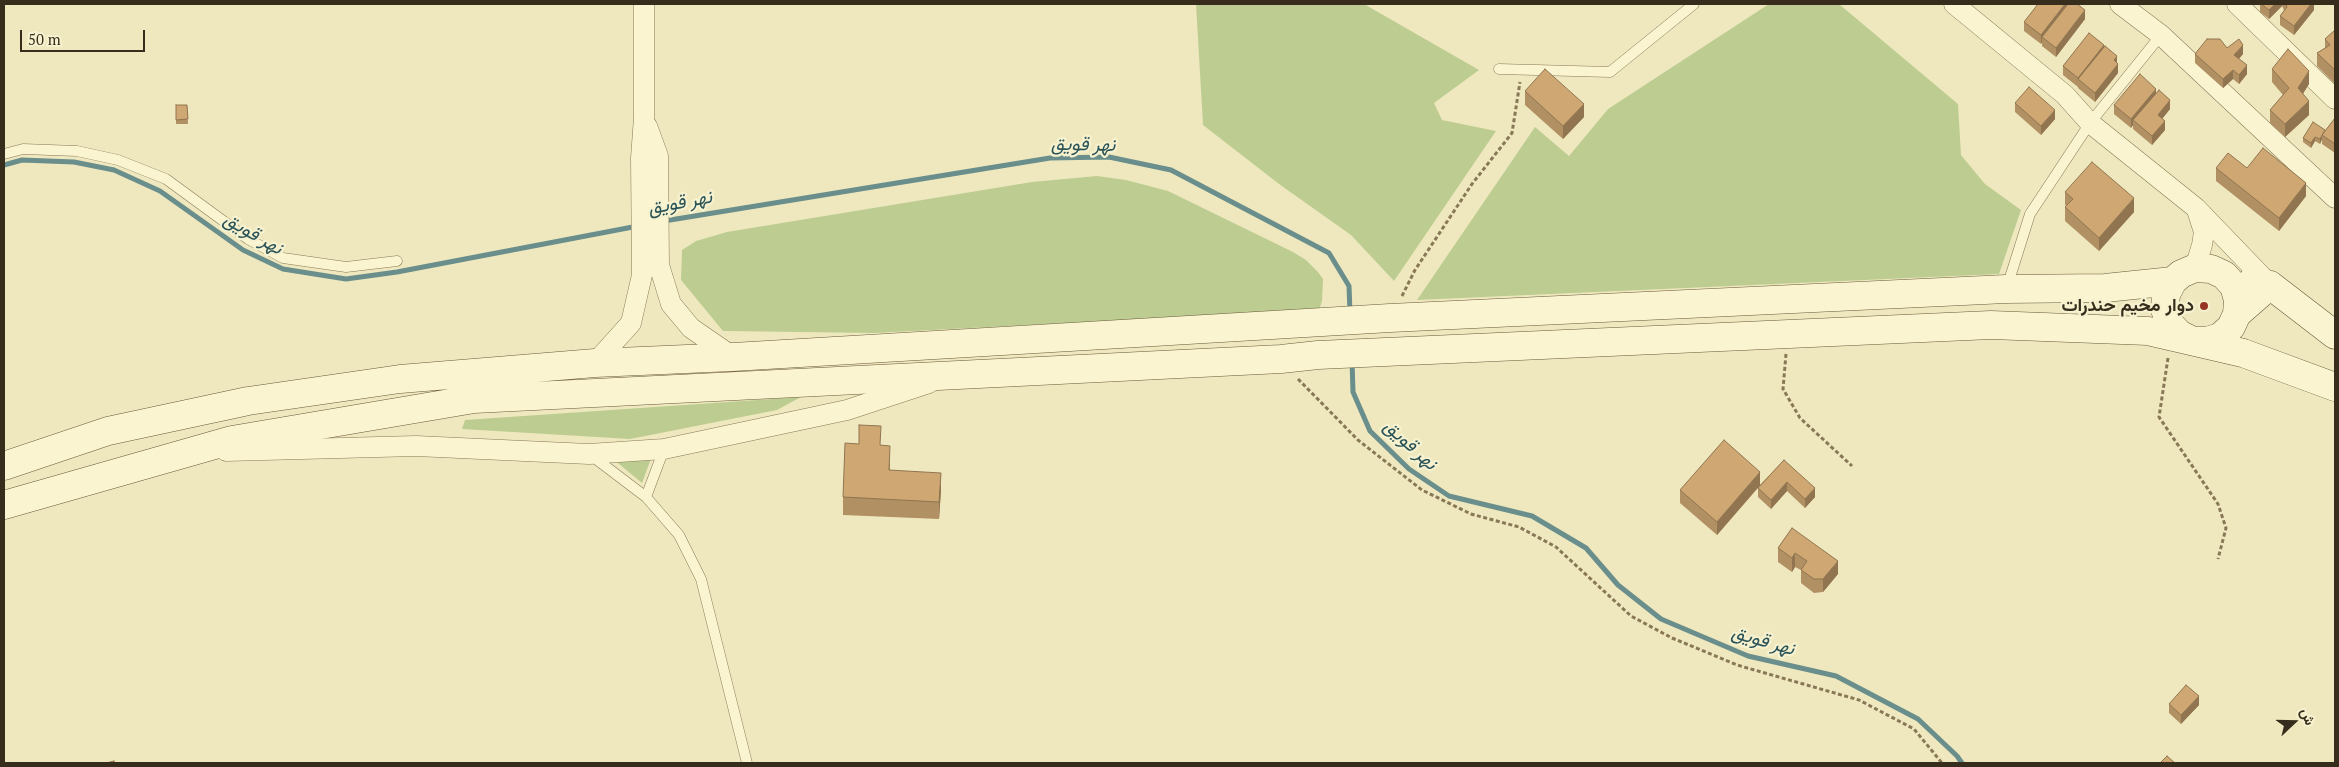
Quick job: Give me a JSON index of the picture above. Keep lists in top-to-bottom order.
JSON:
{
  "water": ["نهر قويق"],
  "places": ["دوار مخيم حندرات"],
  "scale_bar": "50 m",
  "north": "right"
}
